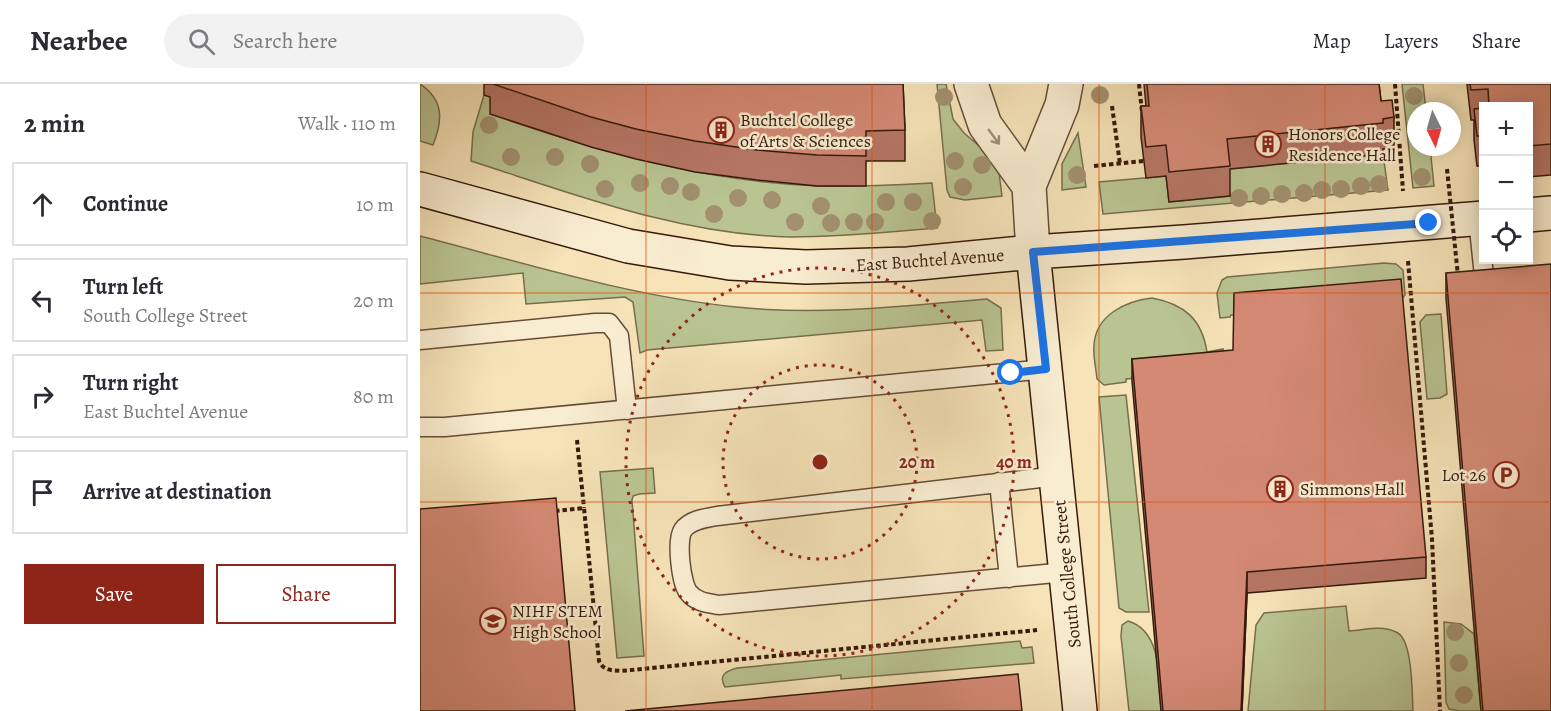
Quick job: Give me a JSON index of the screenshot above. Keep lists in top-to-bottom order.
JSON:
{
  "streets": {
    "main road": ["East Buchtel Avenue", "South College Street"]
  },
  "crossings": [
    ["East Buchtel Avenue", "South College Street"]
  ],
  "places": {
    "building": ["Buchtel College of Arts & Sciences", "Honors College Residence Hall", "Simmons Hall"],
    "parking": ["Lot 26"],
    "school or university": ["NIHF STEM High School"]
  },
  "north": "bottom",
  "page": {
    "header": "Nearbee",
    "search": "Search here",
    "nav": ["Map", "Layers", "Share"],
    "heading": ["2 min", "Walk · 110 m"],
    "map_buttons": ["+", "−"],
    "list": [
      ["Continue", "10 m"],
      ["Turn left", "South College Street", "20 m"],
      ["Turn right", "East Buchtel Avenue", "80 m"],
      "Arrive at destination"
    ],
    "buttons": ["Save", "Share"]
  },
  "rings": ["20 m", "40 m"]
}
